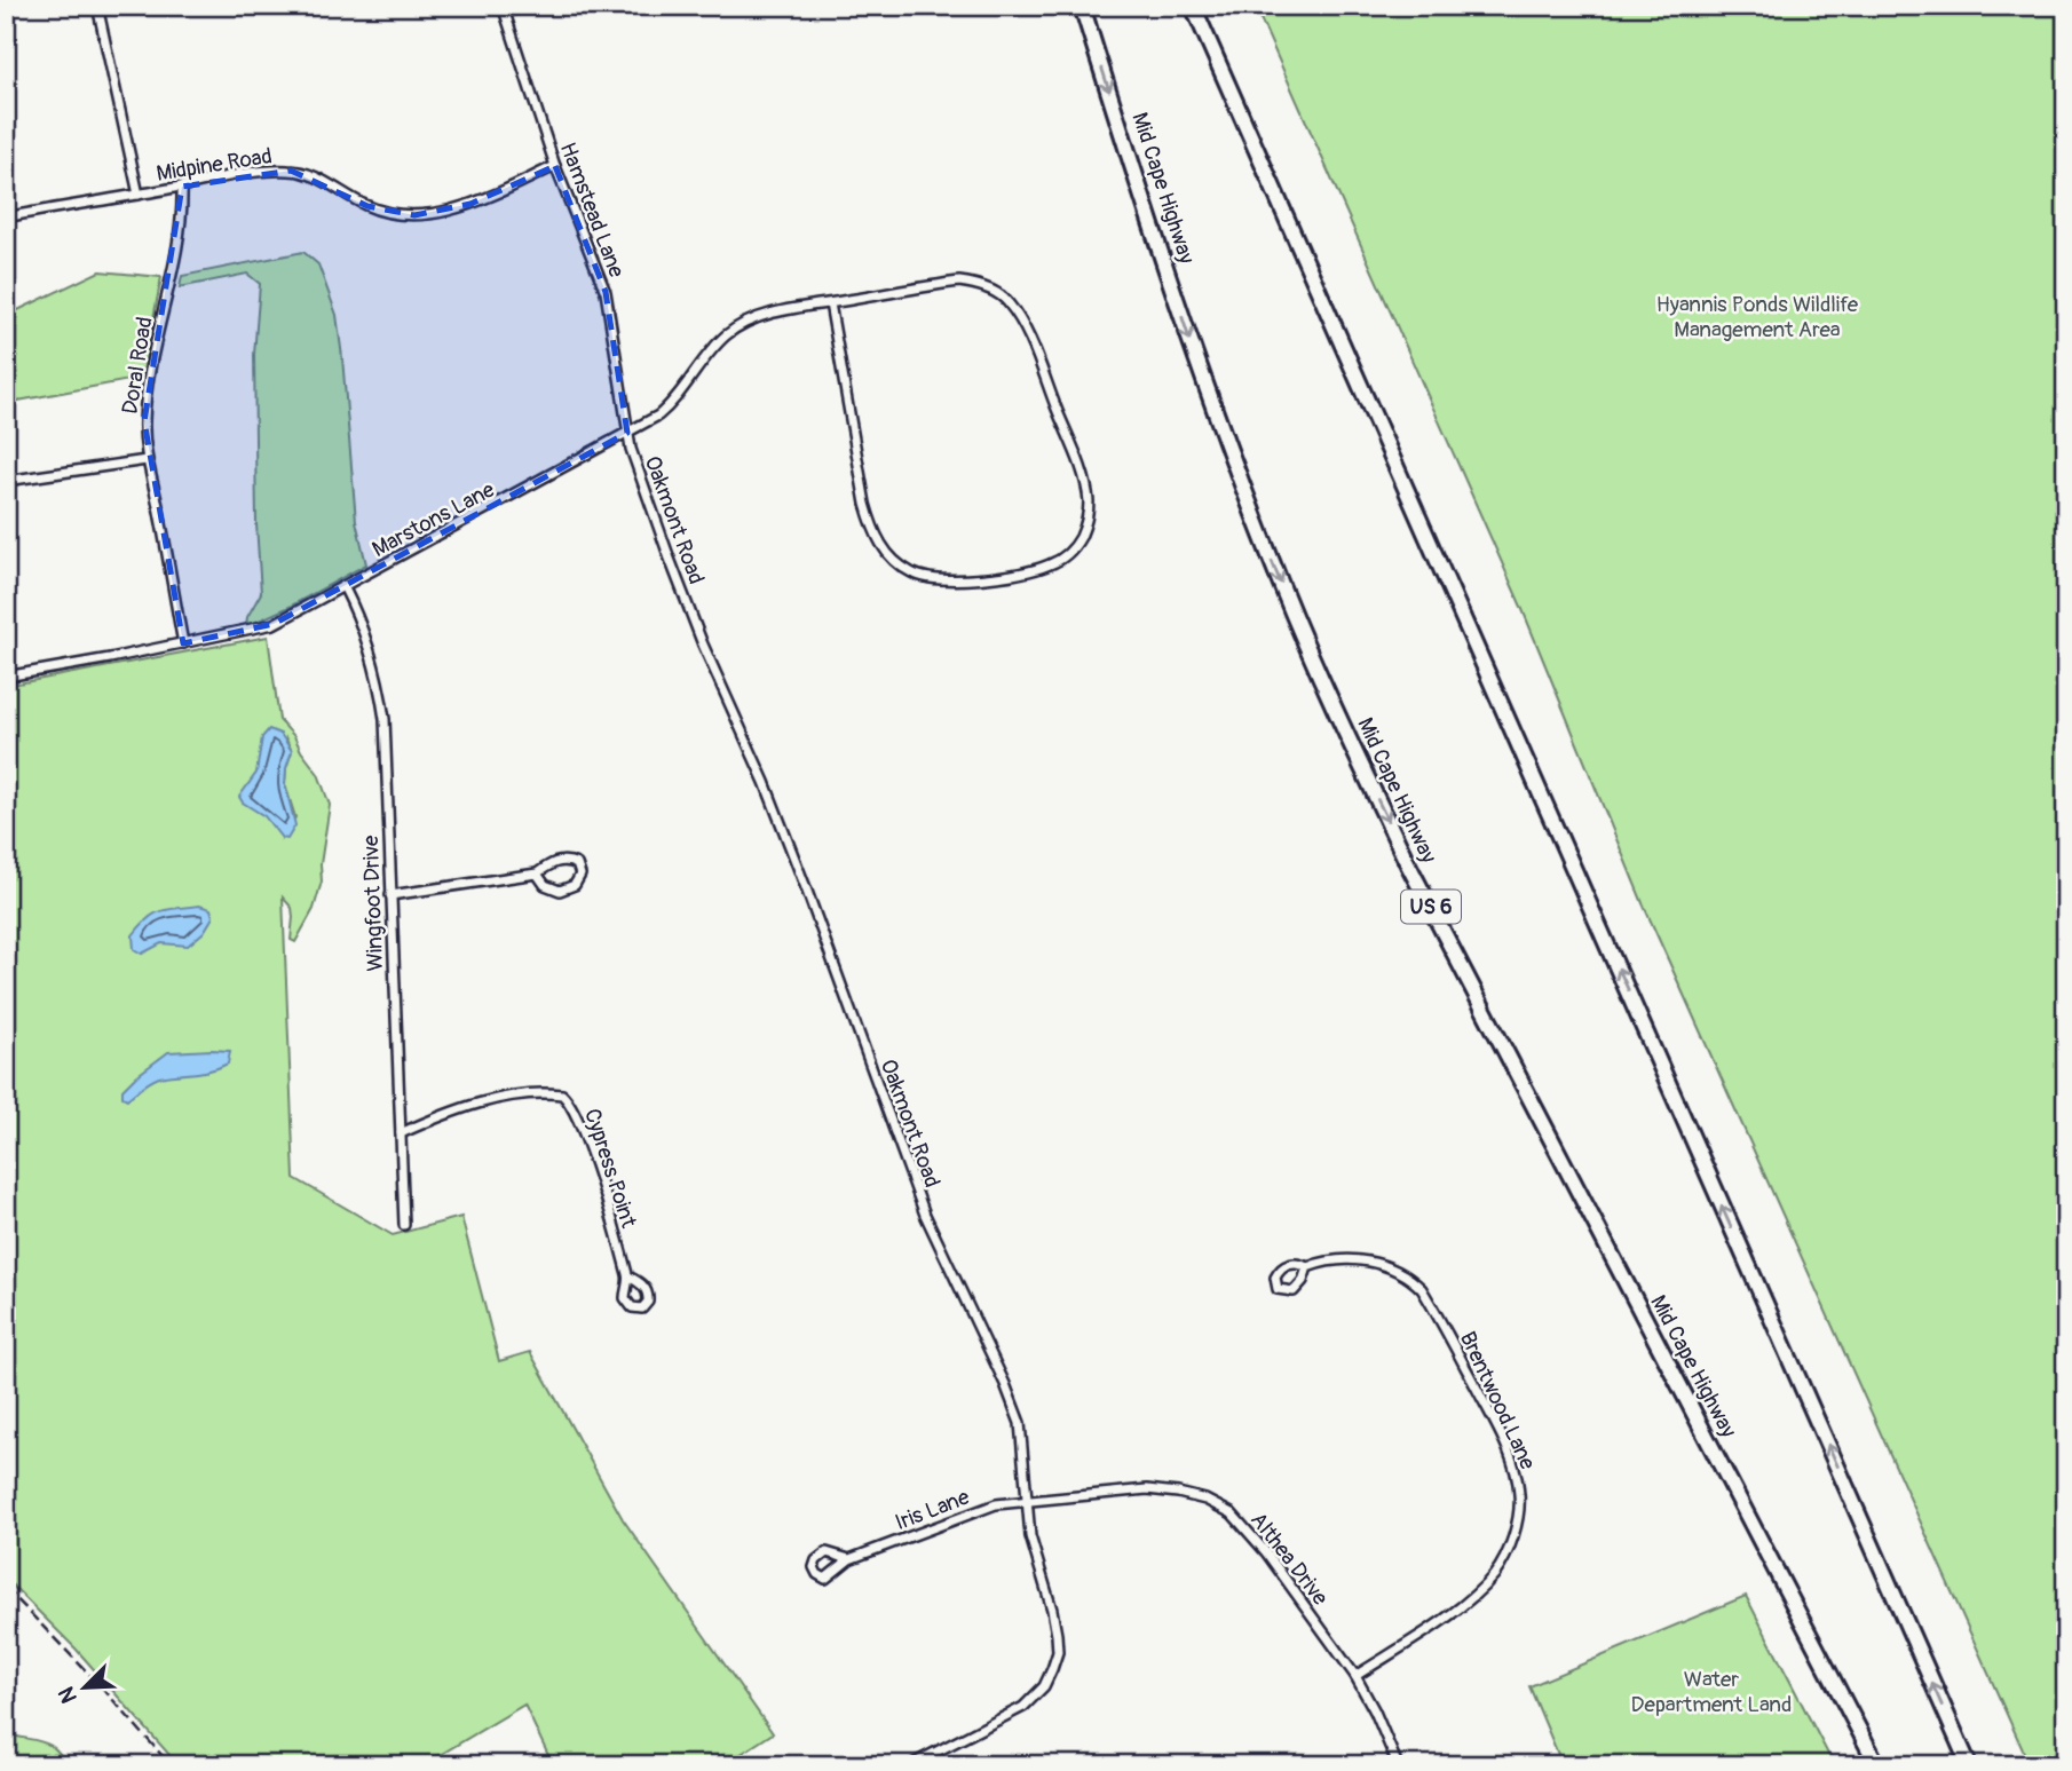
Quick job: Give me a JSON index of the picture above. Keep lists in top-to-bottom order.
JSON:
{
  "streets": {
    "highway": ["Mid Cape Highway", "US 6"],
    "street": [
      "Midpine Road",
      "Hamstead Lane",
      "Doral Road",
      "Marstons Lane",
      "Oakmont Road",
      "Wingfoot Drive",
      "Cypress Point",
      "Brentwood Lane",
      "Iris Lane",
      "Althea Drive"
    ]
  },
  "crossings": [
    ["Midpine Road", "Hamstead Lane"],
    ["Midpine Road", "Doral Road"],
    ["Hamstead Lane", "Marstons Lane"],
    ["Hamstead Lane", "Oakmont Road"],
    ["Doral Road", "Marstons Lane"],
    ["Marstons Lane", "Oakmont Road"],
    ["Marstons Lane", "Wingfoot Drive"],
    ["Oakmont Road", "Iris Lane"],
    ["Oakmont Road", "Althea Drive"],
    ["Wingfoot Drive", "Cypress Point"],
    ["Brentwood Lane", "Althea Drive"],
    ["Iris Lane", "Althea Drive"]
  ],
  "parks": ["Hyannis Ponds Wildlife Management Area", "Water Department Land"],
  "north": "bottom left"
}
